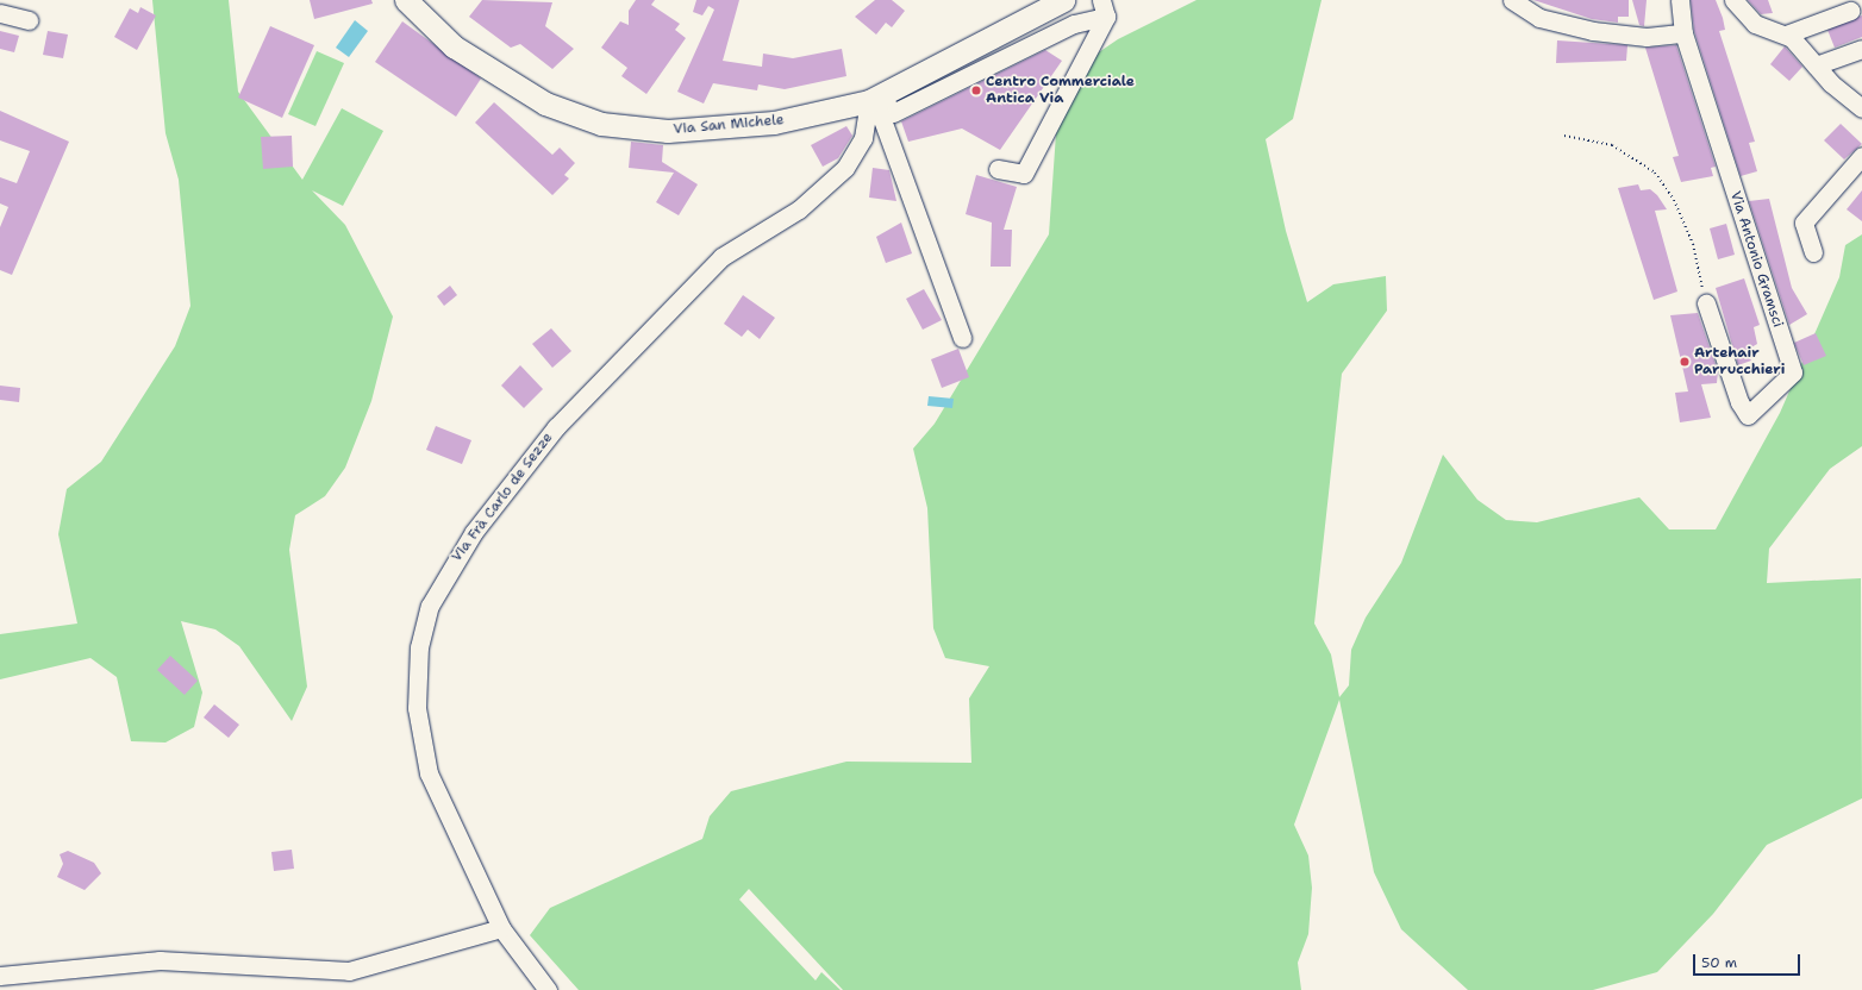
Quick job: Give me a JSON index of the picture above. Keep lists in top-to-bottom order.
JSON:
{
  "streets": {
    "main road": ["Via San Michele"],
    "street": ["Via Antonio Gramsci", "Via Frà Carlo de Sezze"]
  },
  "crossings": [
    ["Via San Michele", "Via Frà Carlo de Sezze"]
  ],
  "places": ["Centro Commerciale Antica Via", "Artehair Parrucchieri"],
  "scale_bar": "50 m"
}
